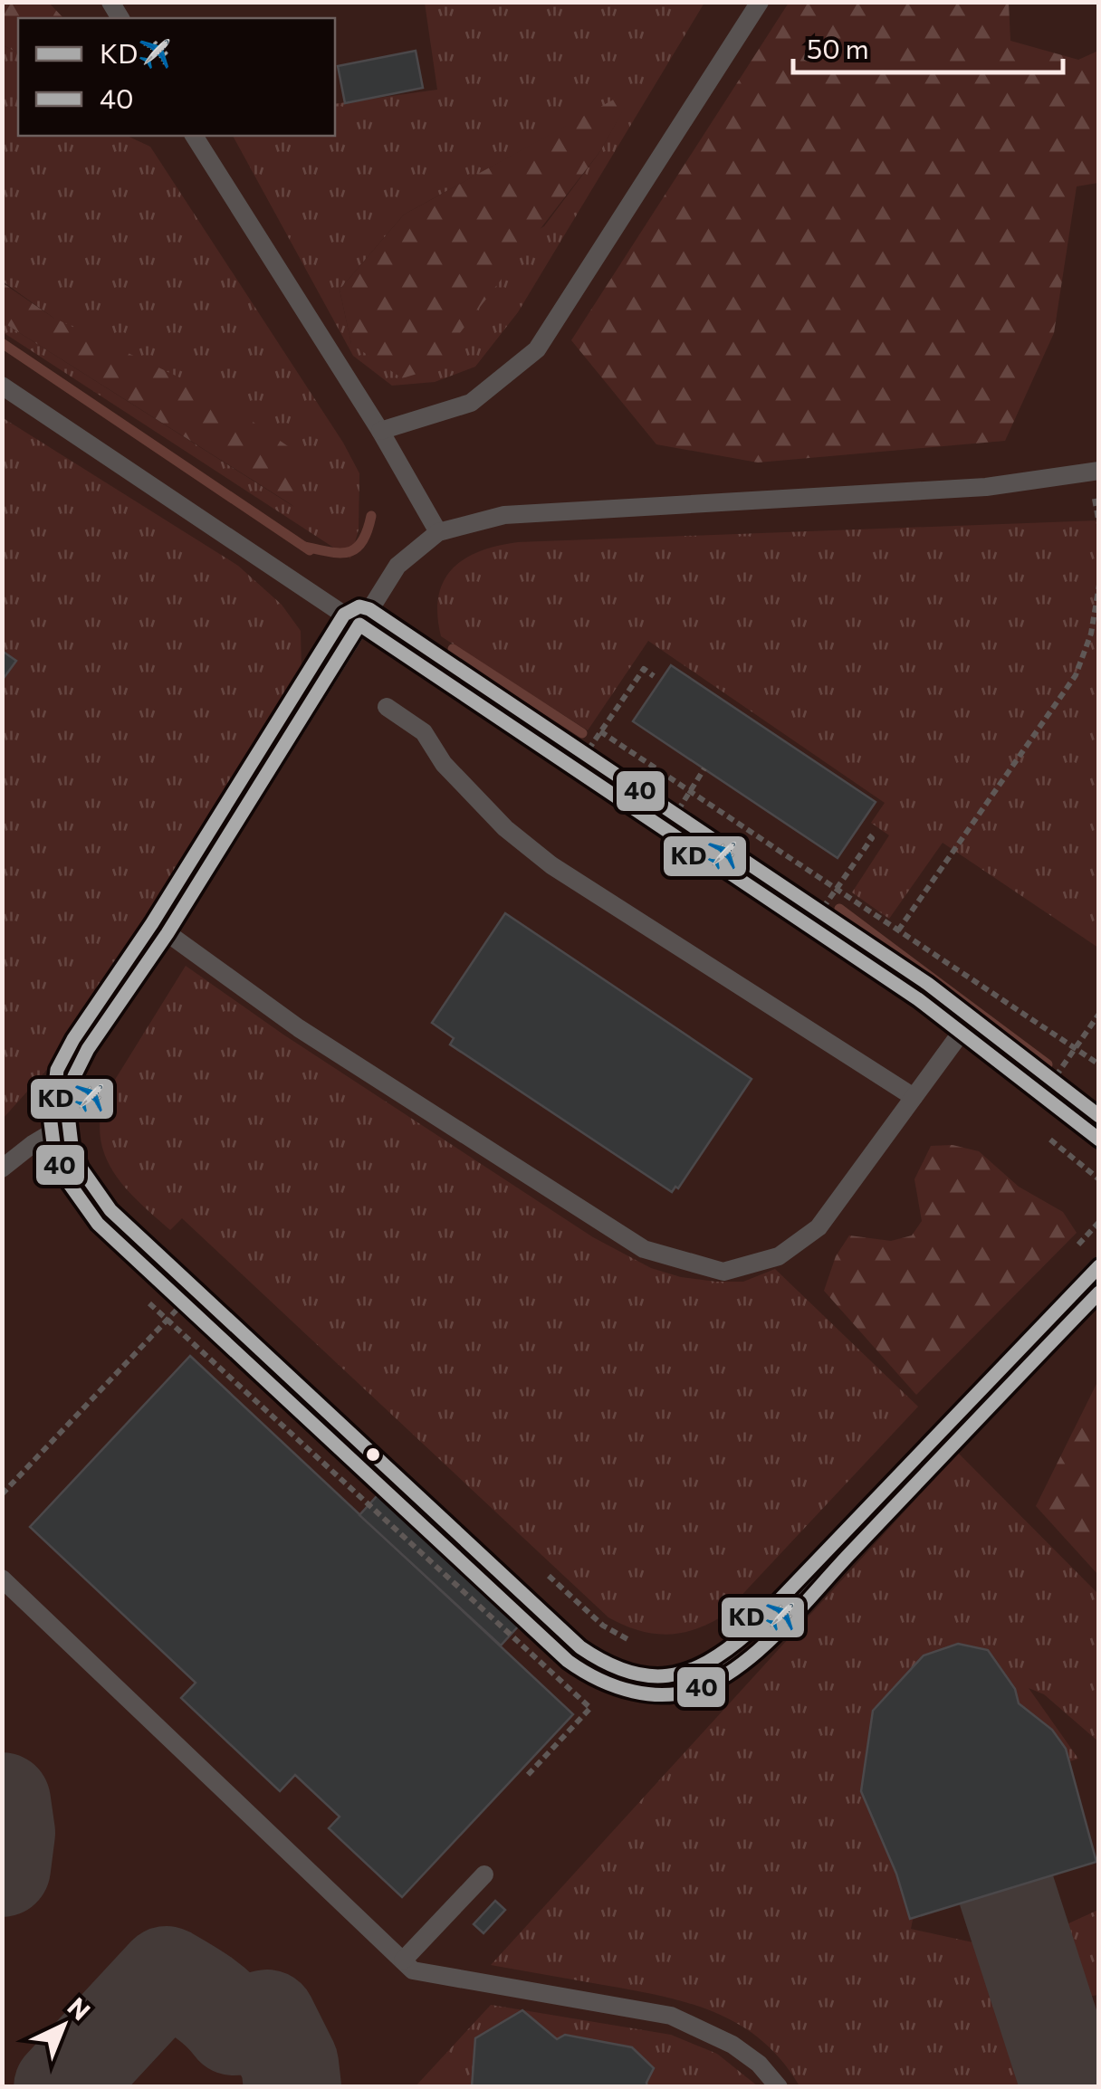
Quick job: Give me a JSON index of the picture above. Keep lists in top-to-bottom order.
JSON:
{
  "lines": ["transit line 40", "transit line KD✈️"],
  "legend": ["KD✈️", "40"],
  "scale_bar": "50 m",
  "north": "top right"
}
